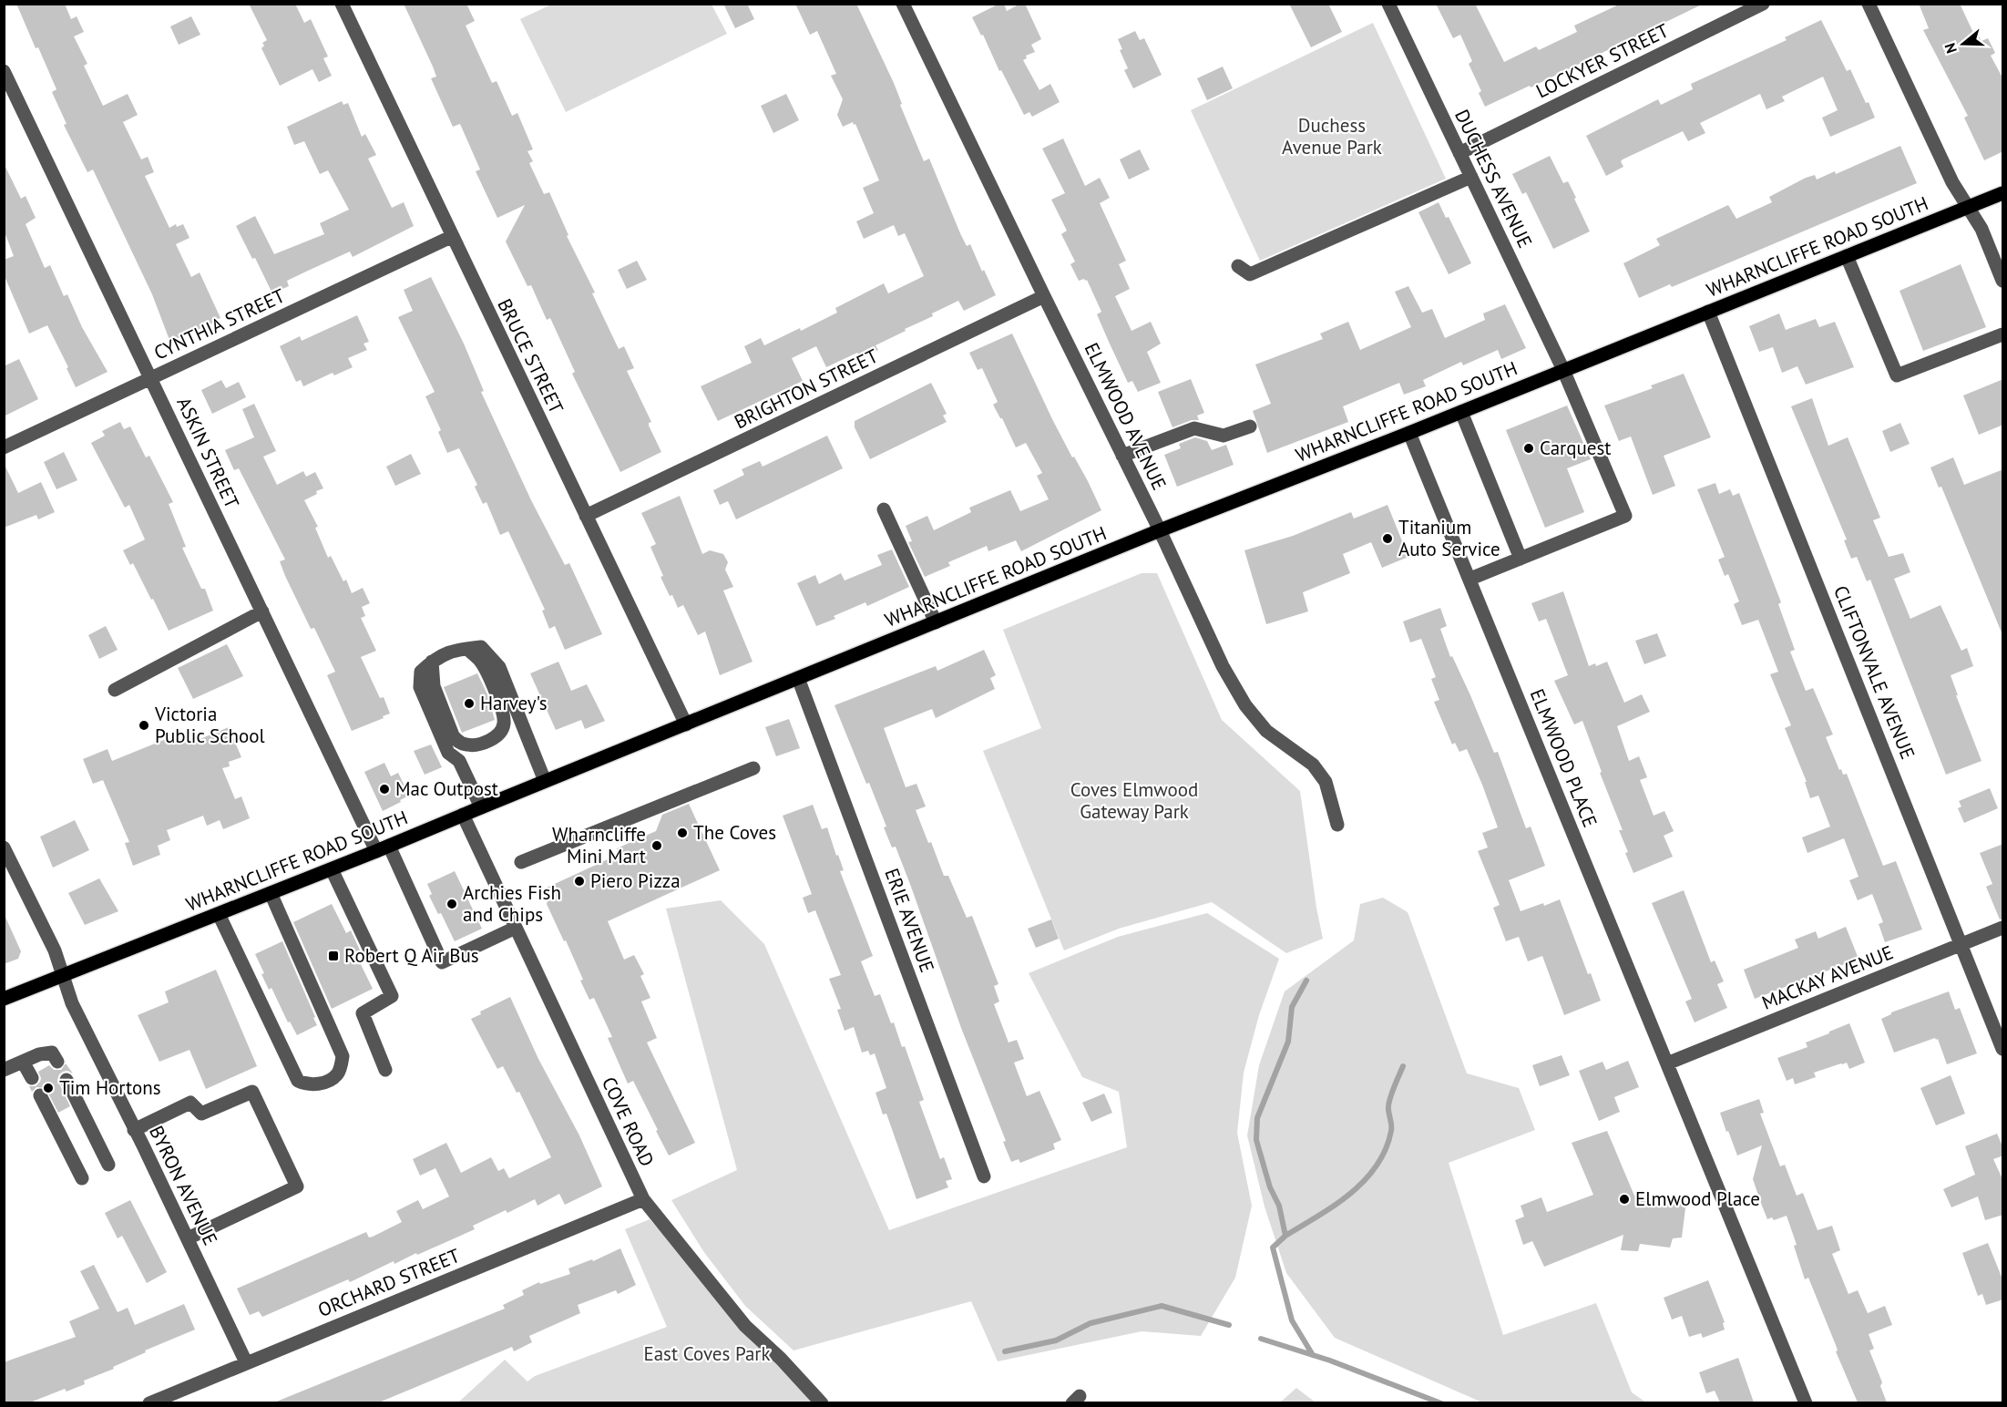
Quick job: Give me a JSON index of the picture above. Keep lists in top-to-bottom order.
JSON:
{
  "streets": {
    "main road": ["WHARNCLIFFE ROAD SOUTH"],
    "street": [
      "LOCKYER STREET",
      "DUCHESS AVENUE",
      "CYNTHIA STREET",
      "BRUCE STREET",
      "BRIGHTON STREET",
      "ELMWOOD AVENUE",
      "ASKIN STREET",
      "CLIFTONVALE AVENUE",
      "ELMWOOD PLACE",
      "ERIE AVENUE",
      "MACKAY AVENUE",
      "COVE ROAD",
      "BYRON AVENUE",
      "ORCHARD STREET"
    ]
  },
  "crossings": [
    ["LOCKYER STREET", "DUCHESS AVENUE"],
    ["DUCHESS AVENUE", "WHARNCLIFFE ROAD SOUTH"],
    ["WHARNCLIFFE ROAD SOUTH", "BRUCE STREET"],
    ["WHARNCLIFFE ROAD SOUTH", "ELMWOOD AVENUE"],
    ["WHARNCLIFFE ROAD SOUTH", "ASKIN STREET"],
    ["WHARNCLIFFE ROAD SOUTH", "CLIFTONVALE AVENUE"],
    ["WHARNCLIFFE ROAD SOUTH", "ELMWOOD PLACE"],
    ["WHARNCLIFFE ROAD SOUTH", "ERIE AVENUE"],
    ["WHARNCLIFFE ROAD SOUTH", "COVE ROAD"],
    ["WHARNCLIFFE ROAD SOUTH", "BYRON AVENUE"],
    ["CYNTHIA STREET", "BRUCE STREET"],
    ["CYNTHIA STREET", "ASKIN STREET"],
    ["BRUCE STREET", "BRIGHTON STREET"],
    ["BRIGHTON STREET", "ELMWOOD AVENUE"],
    ["ASKIN STREET", "COVE ROAD"],
    ["CLIFTONVALE AVENUE", "MACKAY AVENUE"],
    ["ELMWOOD PLACE", "MACKAY AVENUE"],
    ["COVE ROAD", "ORCHARD STREET"],
    ["BYRON AVENUE", "ORCHARD STREET"]
  ],
  "parks": ["Duchess Avenue Park", "Coves Elmwood Gateway Park", "East Coves Park"],
  "places": {
    "other": [
      "Carquest",
      "Titanium Auto Service",
      "Harvey's",
      "Victoria Public School",
      "Mac Outpost",
      "The Coves",
      "Wharncliffe Mini Mart",
      "Piero Pizza",
      "Archies Fish and Chips",
      "Tim Hortons",
      "Elmwood Place"
    ],
    "transit": ["Robert Q Air Bus"]
  },
  "north": "left"
}
